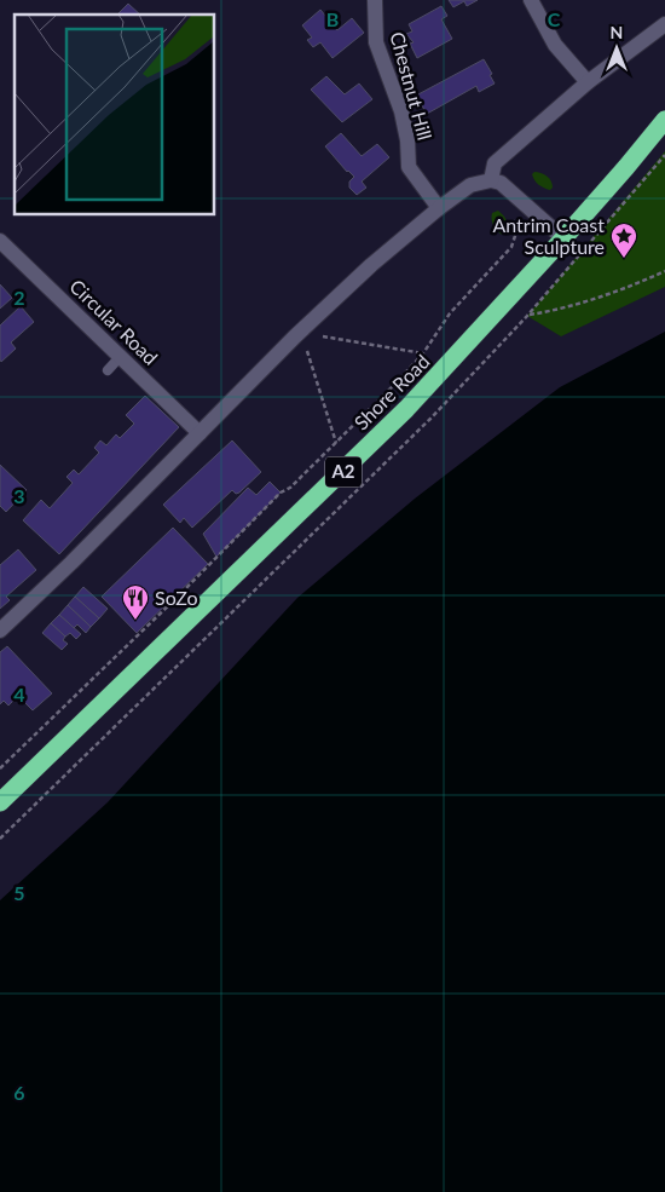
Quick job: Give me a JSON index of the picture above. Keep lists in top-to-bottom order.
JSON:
{
  "streets": {
    "highway": ["Shore Road", "A2"],
    "street": ["Chestnut Hill", "Circular Road"]
  },
  "places": {
    "place": ["Antrim Coast Sculpture"],
    "restaurant": ["SoZo"]
  },
  "north": "top",
  "grid": {
    "columns": ["B", "C"],
    "rows": [
      "2",
      "3",
      "4",
      "5",
      "6"
    ]
  }
}
